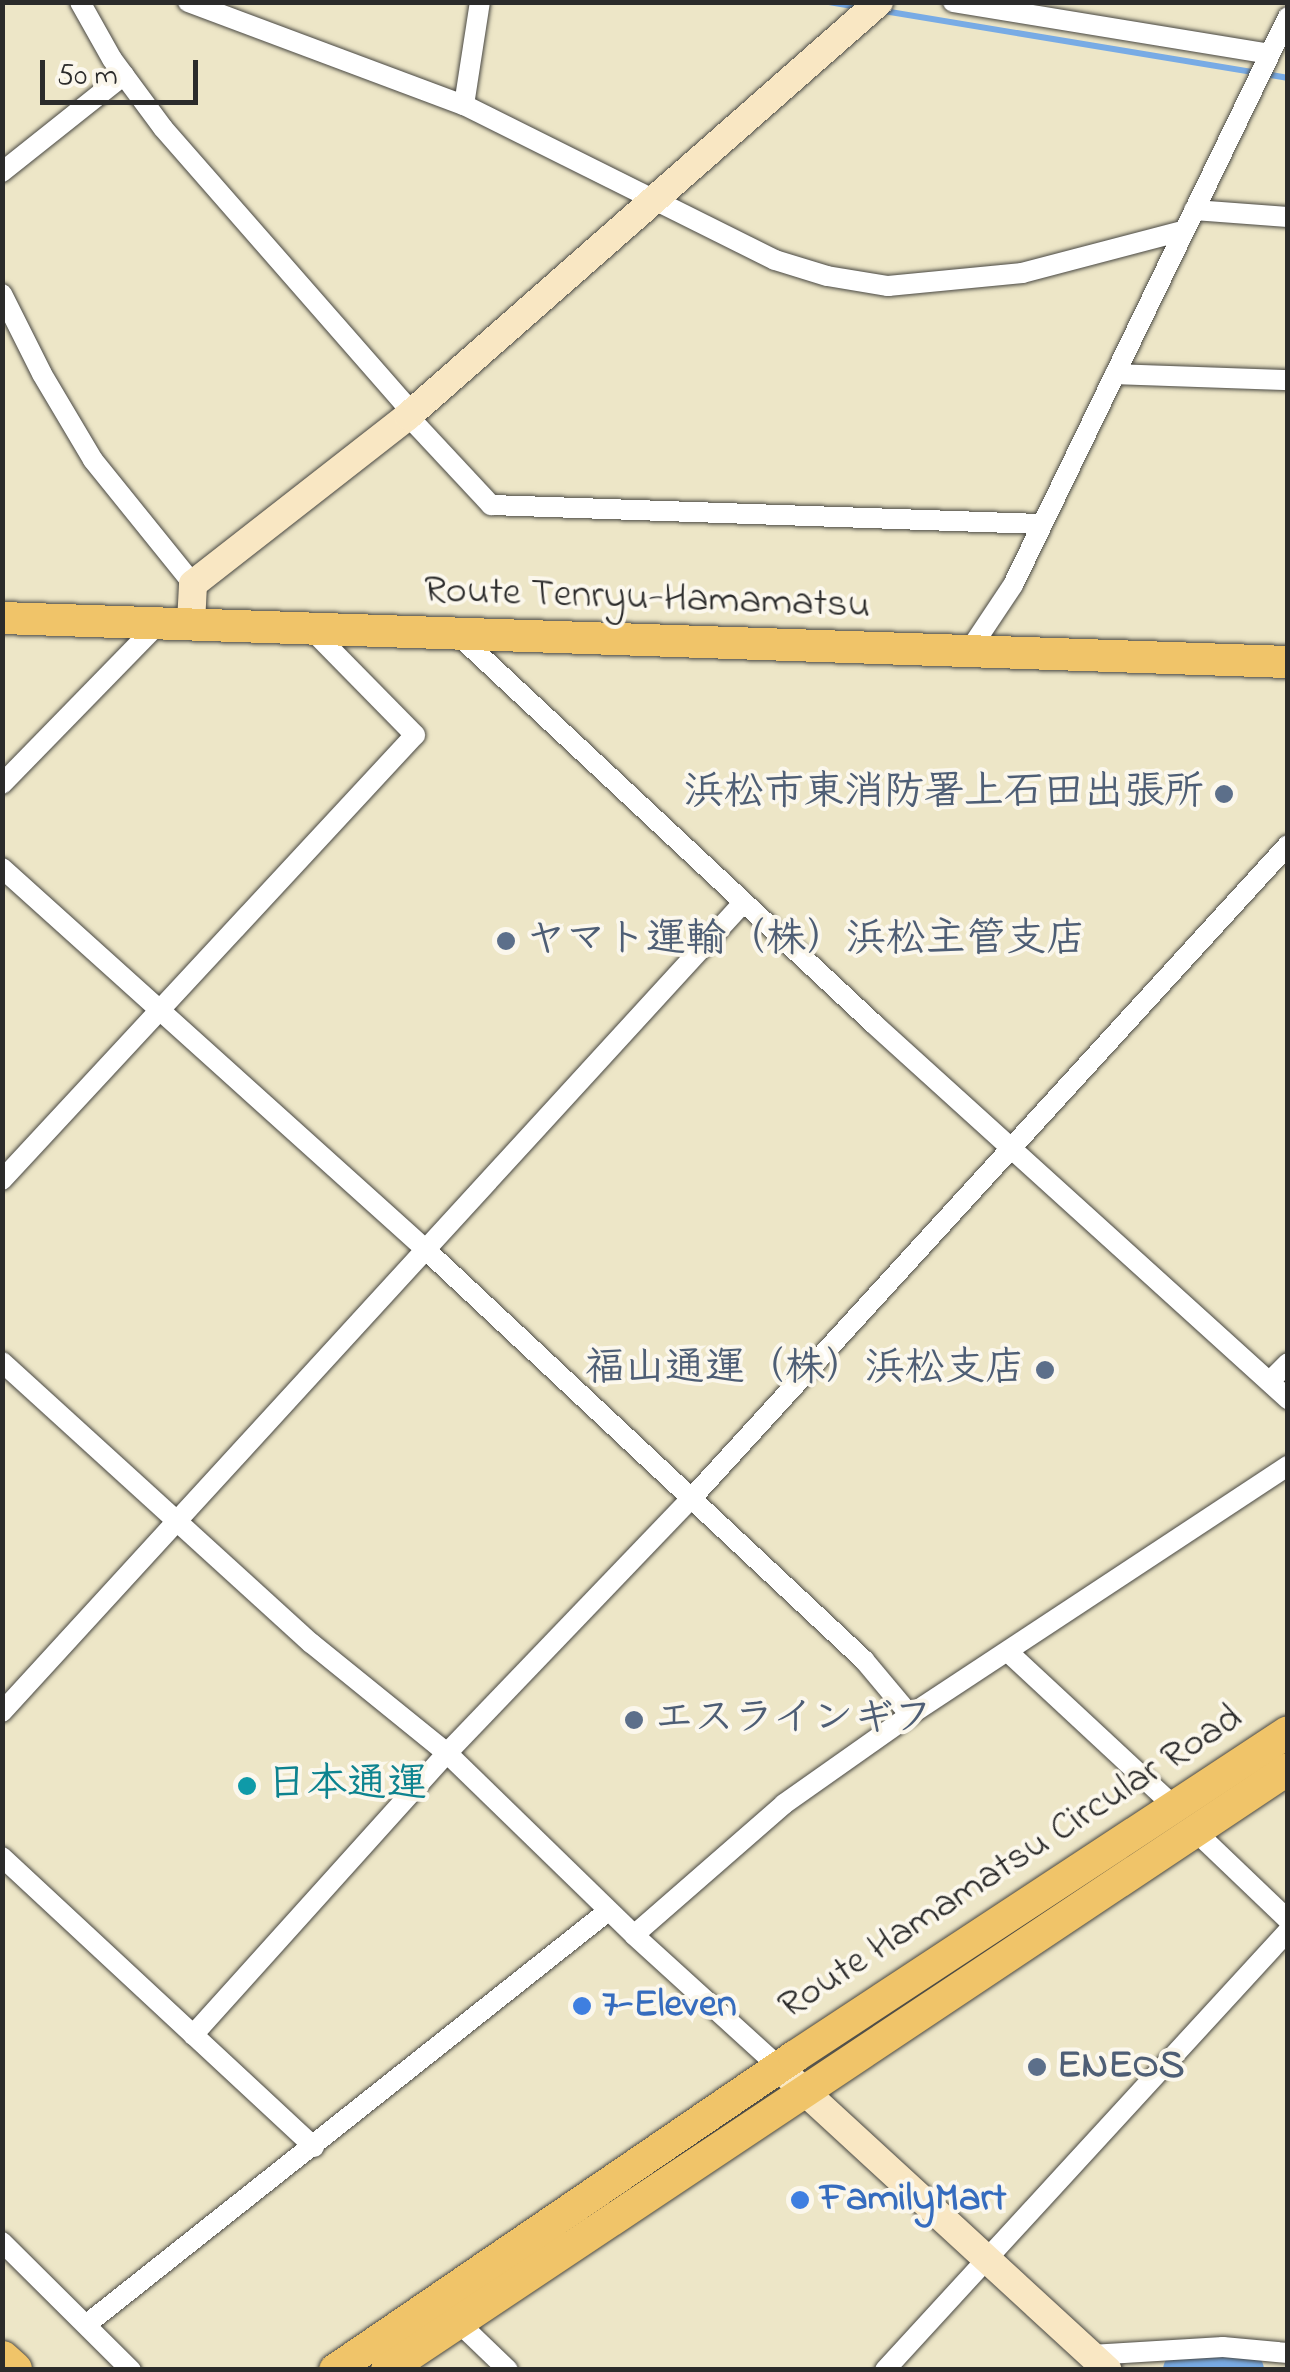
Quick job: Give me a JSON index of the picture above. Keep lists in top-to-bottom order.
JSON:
{
  "streets": {
    "main road": ["Route Tenryu-Hamamatsu", "Route Hamamatsu Circular Road"]
  },
  "places": [
    "浜松市東消防署上石田出張所",
    "ヤマト運輸（株）浜松主管支店",
    "福山通運（株）浜松支店",
    "エスラインギフ",
    "日本通運",
    "7-Eleven",
    "ENEOS",
    "FamilyMart"
  ],
  "scale_bar": "50 m"
}
